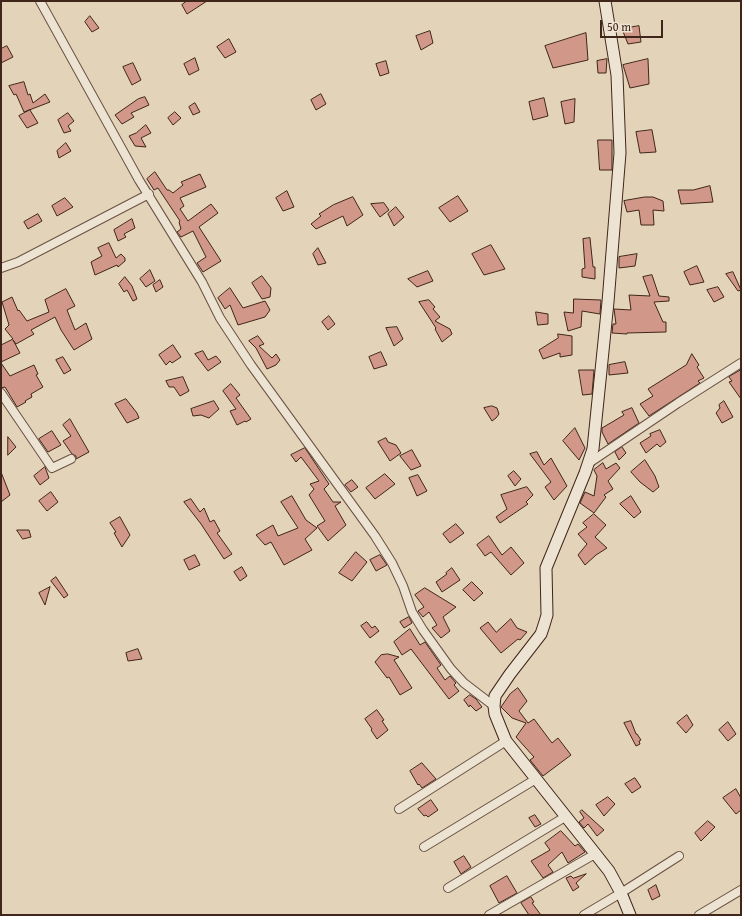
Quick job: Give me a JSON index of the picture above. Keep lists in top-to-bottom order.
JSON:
{
  "scale_bar": "50 m"
}
